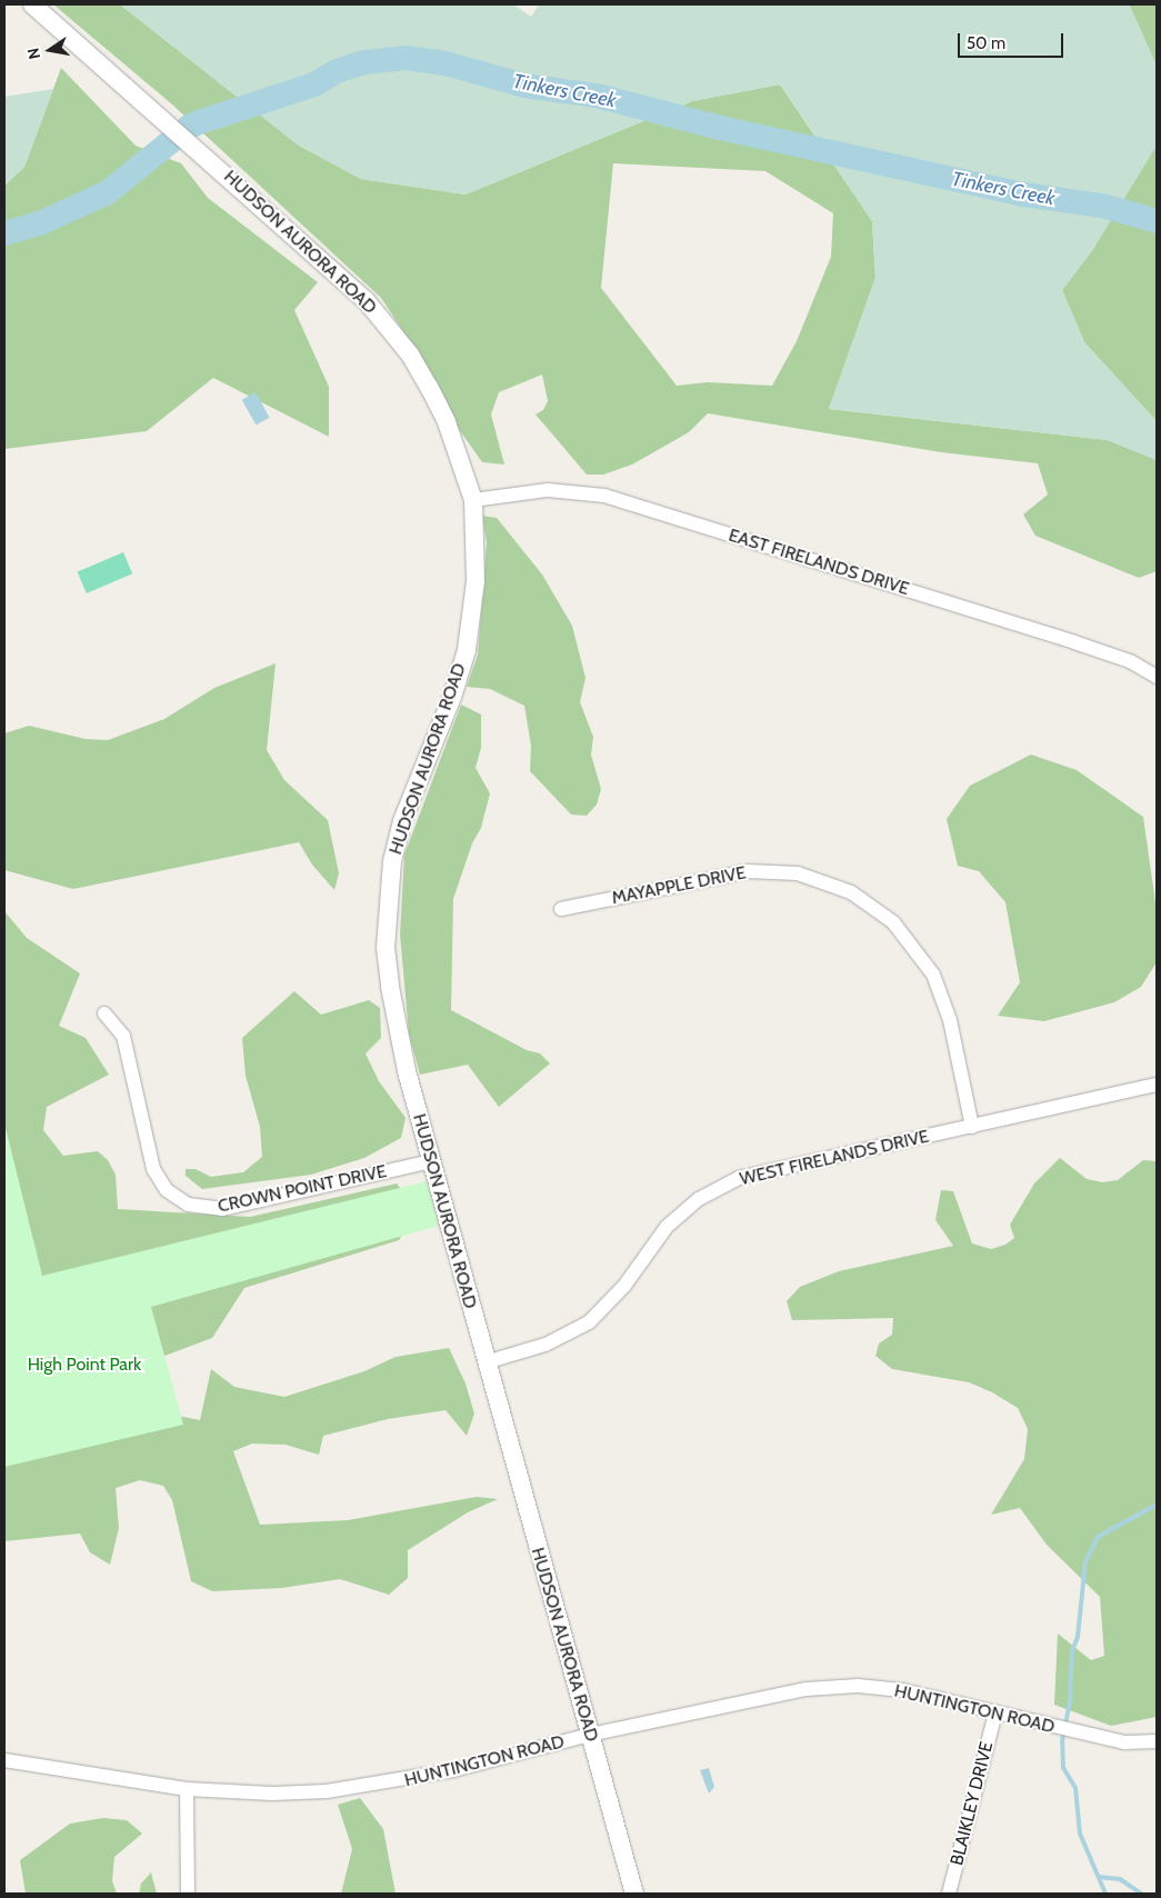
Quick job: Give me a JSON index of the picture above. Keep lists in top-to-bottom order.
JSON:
{
  "streets": {
    "street": [
      "HUDSON AURORA ROAD",
      "EAST FIRELANDS DRIVE",
      "MAYAPPLE DRIVE",
      "WEST FIRELANDS DRIVE",
      "CROWN POINT DRIVE",
      "HUNTINGTON ROAD",
      "BLAIKLEY DRIVE"
    ]
  },
  "crossings": [
    ["HUDSON AURORA ROAD", "EAST FIRELANDS DRIVE"],
    ["HUDSON AURORA ROAD", "WEST FIRELANDS DRIVE"],
    ["HUDSON AURORA ROAD", "CROWN POINT DRIVE"],
    ["HUDSON AURORA ROAD", "HUNTINGTON ROAD"],
    ["MAYAPPLE DRIVE", "WEST FIRELANDS DRIVE"],
    ["HUNTINGTON ROAD", "BLAIKLEY DRIVE"]
  ],
  "water": ["Tinkers Creek"],
  "parks": ["High Point Park"],
  "scale_bar": "50 m",
  "north": "left"
}
